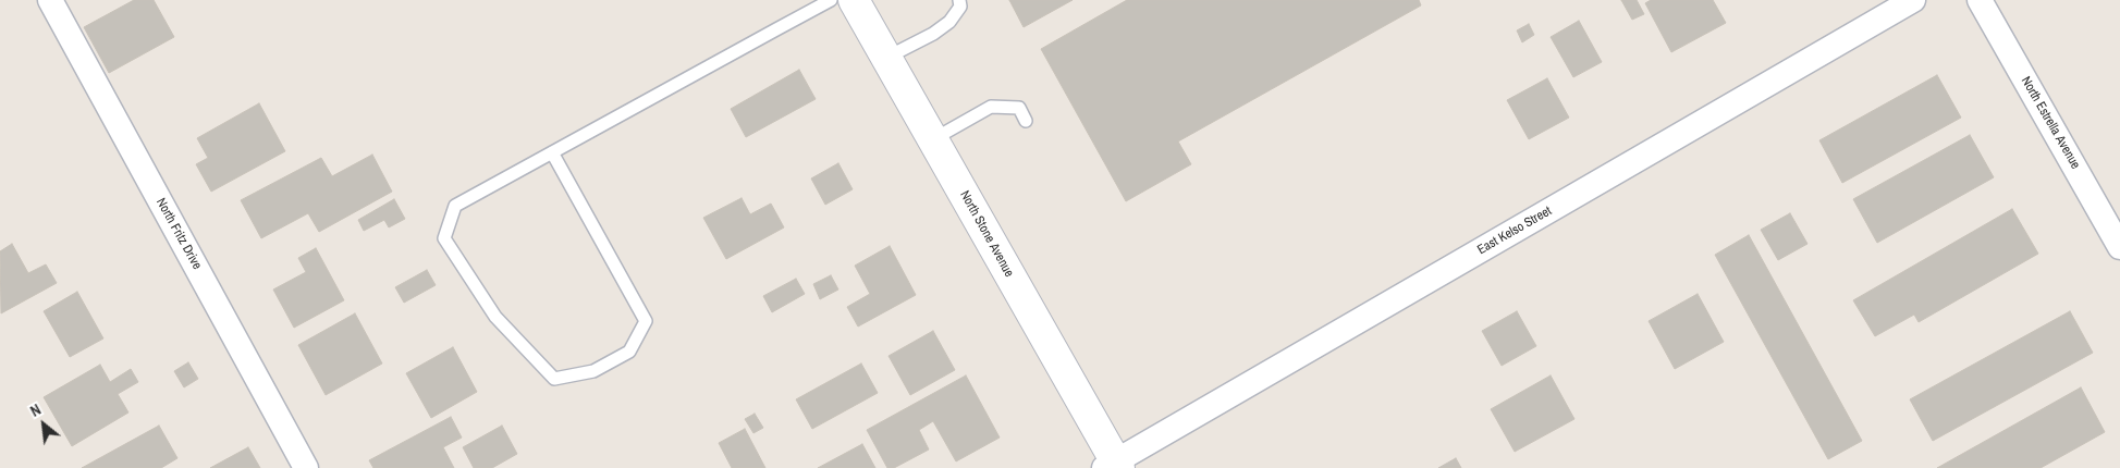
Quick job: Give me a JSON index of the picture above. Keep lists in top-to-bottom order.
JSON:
{
  "streets": {
    "main road": ["North Stone Avenue"],
    "street": ["North Estrella Avenue", "East Kelso Street", "North Fritz Drive"]
  },
  "crossings": [
    ["East Kelso Street", "North Stone Avenue"]
  ],
  "north": "top left"
}
